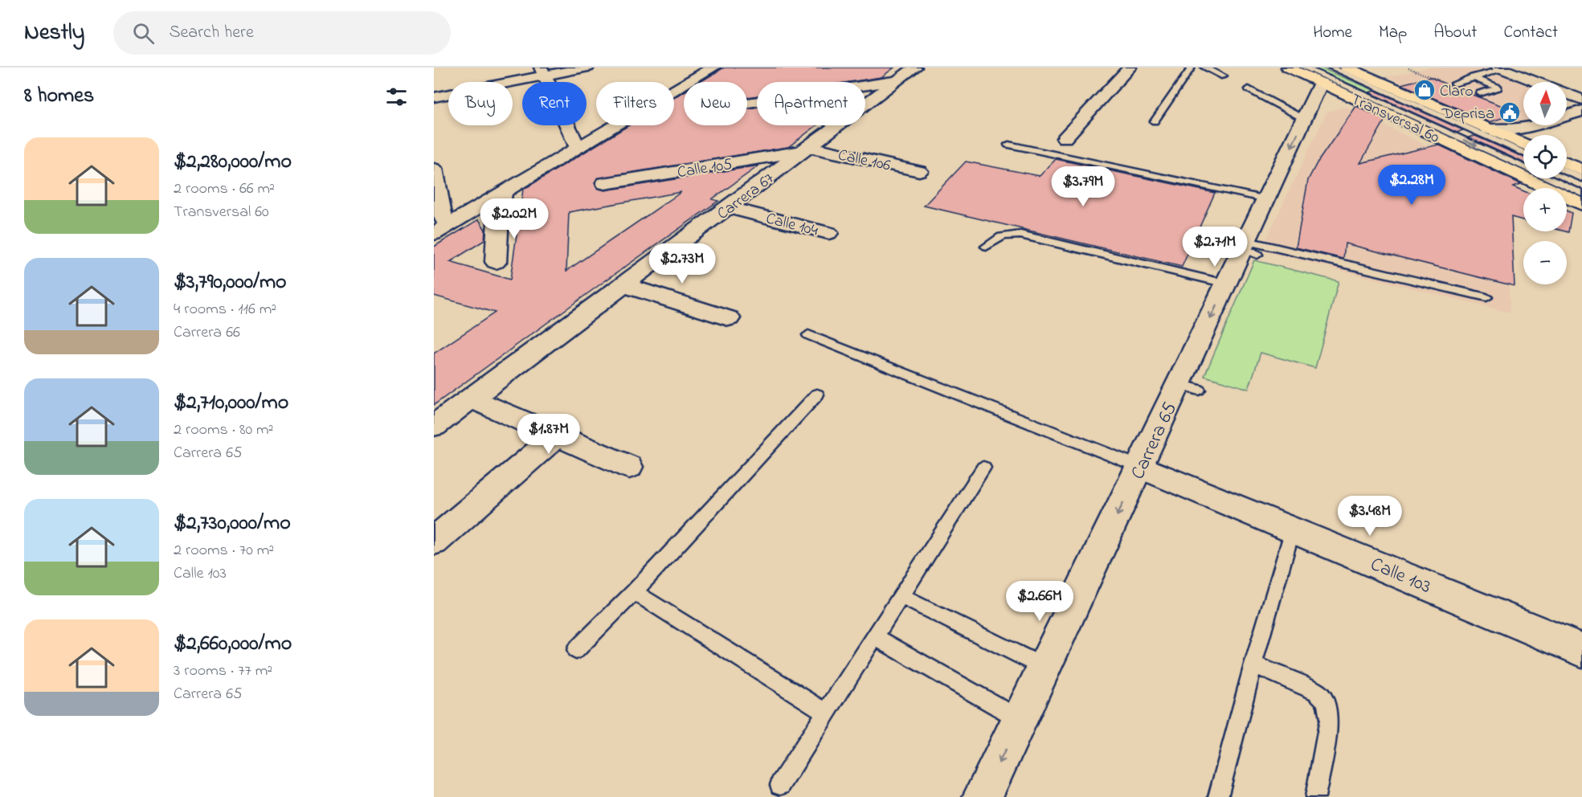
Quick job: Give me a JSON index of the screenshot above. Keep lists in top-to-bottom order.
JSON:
{
  "streets": {
    "main road": ["Transversal 60"],
    "street": [
      "Calle 106",
      "Calle 105",
      "Carrera 67",
      "Calle 104",
      "Carrera 65",
      "Calle 103"
    ]
  },
  "crossings": [
    ["Transversal 60", "Carrera 65"],
    ["Calle 106", "Calle 105"],
    ["Calle 106", "Carrera 67"],
    ["Calle 105", "Carrera 67"],
    ["Carrera 67", "Calle 104"],
    ["Carrera 65", "Calle 103"]
  ],
  "one_way": ["Carrera 65"],
  "places": {
    "shop": ["Claro"],
    "public building": ["Deprisa"]
  },
  "north": "top",
  "page": {
    "header": "Nestly",
    "search": "Search here",
    "nav": [
      "Home",
      "Map",
      "About",
      "Contact"
    ],
    "heading": "8 homes",
    "map_buttons": ["+", "−"],
    "chip": [
      "Buy",
      "Rent",
      "Filters",
      "New",
      "Apartment"
    ],
    "list": [
      {
        "name": "$2,280,000/mo",
        "note": "2 rooms · 66 m² · Transversal 60"
      },
      {
        "name": "$3,790,000/mo",
        "note": "4 rooms · 116 m² · Carrera 66"
      },
      {
        "name": "$2,710,000/mo",
        "note": "2 rooms · 80 m² · Carrera 65"
      },
      {
        "name": "$2,730,000/mo",
        "note": "2 rooms · 70 m² · Calle 103"
      },
      {
        "name": "$2,660,000/mo",
        "note": "3 rooms · 77 m² · Carrera 65"
      }
    ],
    "price": [
      "$2.28M",
      "$3.79M",
      "$2.02M",
      "$2.71M",
      "$2.73M",
      "$1.87M",
      "$3.48M",
      "$2.66M"
    ]
  }
}
